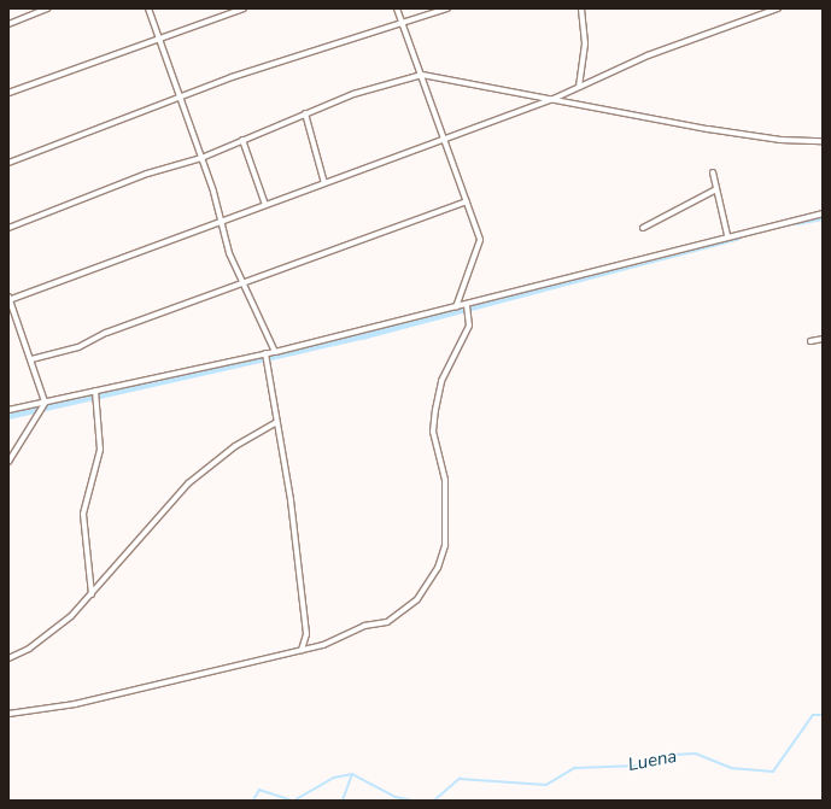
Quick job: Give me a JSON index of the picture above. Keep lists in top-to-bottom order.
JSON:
{
  "water": ["Luena"]
}
